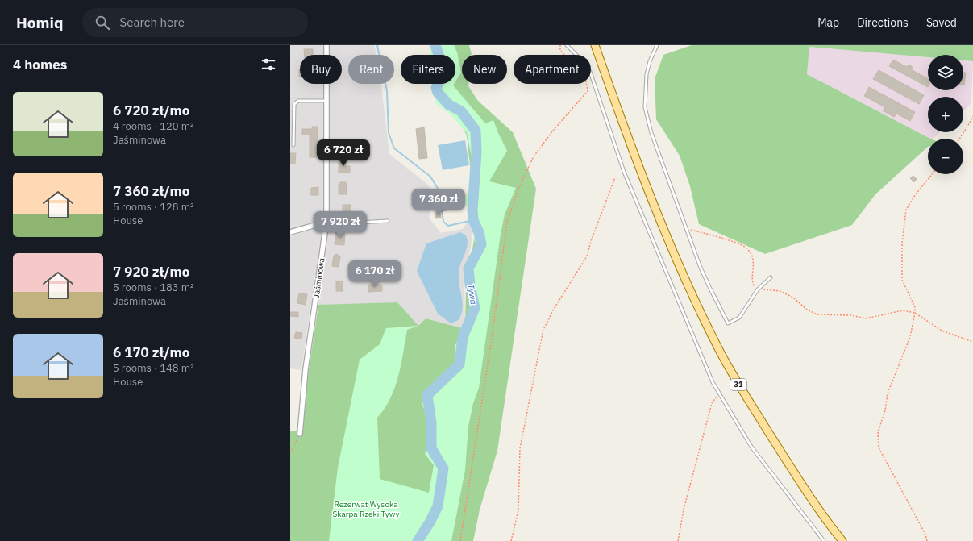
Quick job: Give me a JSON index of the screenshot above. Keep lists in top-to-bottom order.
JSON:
{
  "streets": {
    "main road": ["31"],
    "street": ["Jaśminowa"]
  },
  "water": ["Tywa"],
  "parks": ["Rezerwat Wysoka Skarpa Rzeki Tywy"],
  "page": {
    "header": "Homiq",
    "search": "Search here",
    "nav": ["Map", "Directions", "Saved"],
    "heading": "4 homes",
    "map_buttons": ["+", "−"],
    "chip": [
      "Buy",
      "Rent",
      "Filters",
      "New",
      "Apartment"
    ],
    "list": [
      {
        "name": "6 720 zł/mo",
        "note": "4 rooms · 120 m² · Jaśminowa"
      },
      {
        "name": "7 360 zł/mo",
        "note": "5 rooms · 128 m² · House"
      },
      {
        "name": "7 920 zł/mo",
        "note": "5 rooms · 183 m² · Jaśminowa"
      },
      {
        "name": "6 170 zł/mo",
        "note": "5 rooms · 148 m² · House"
      }
    ],
    "price": [
      "6 720 zł",
      "7 360 zł",
      "7 920 zł",
      "6 170 zł"
    ]
  }
}
